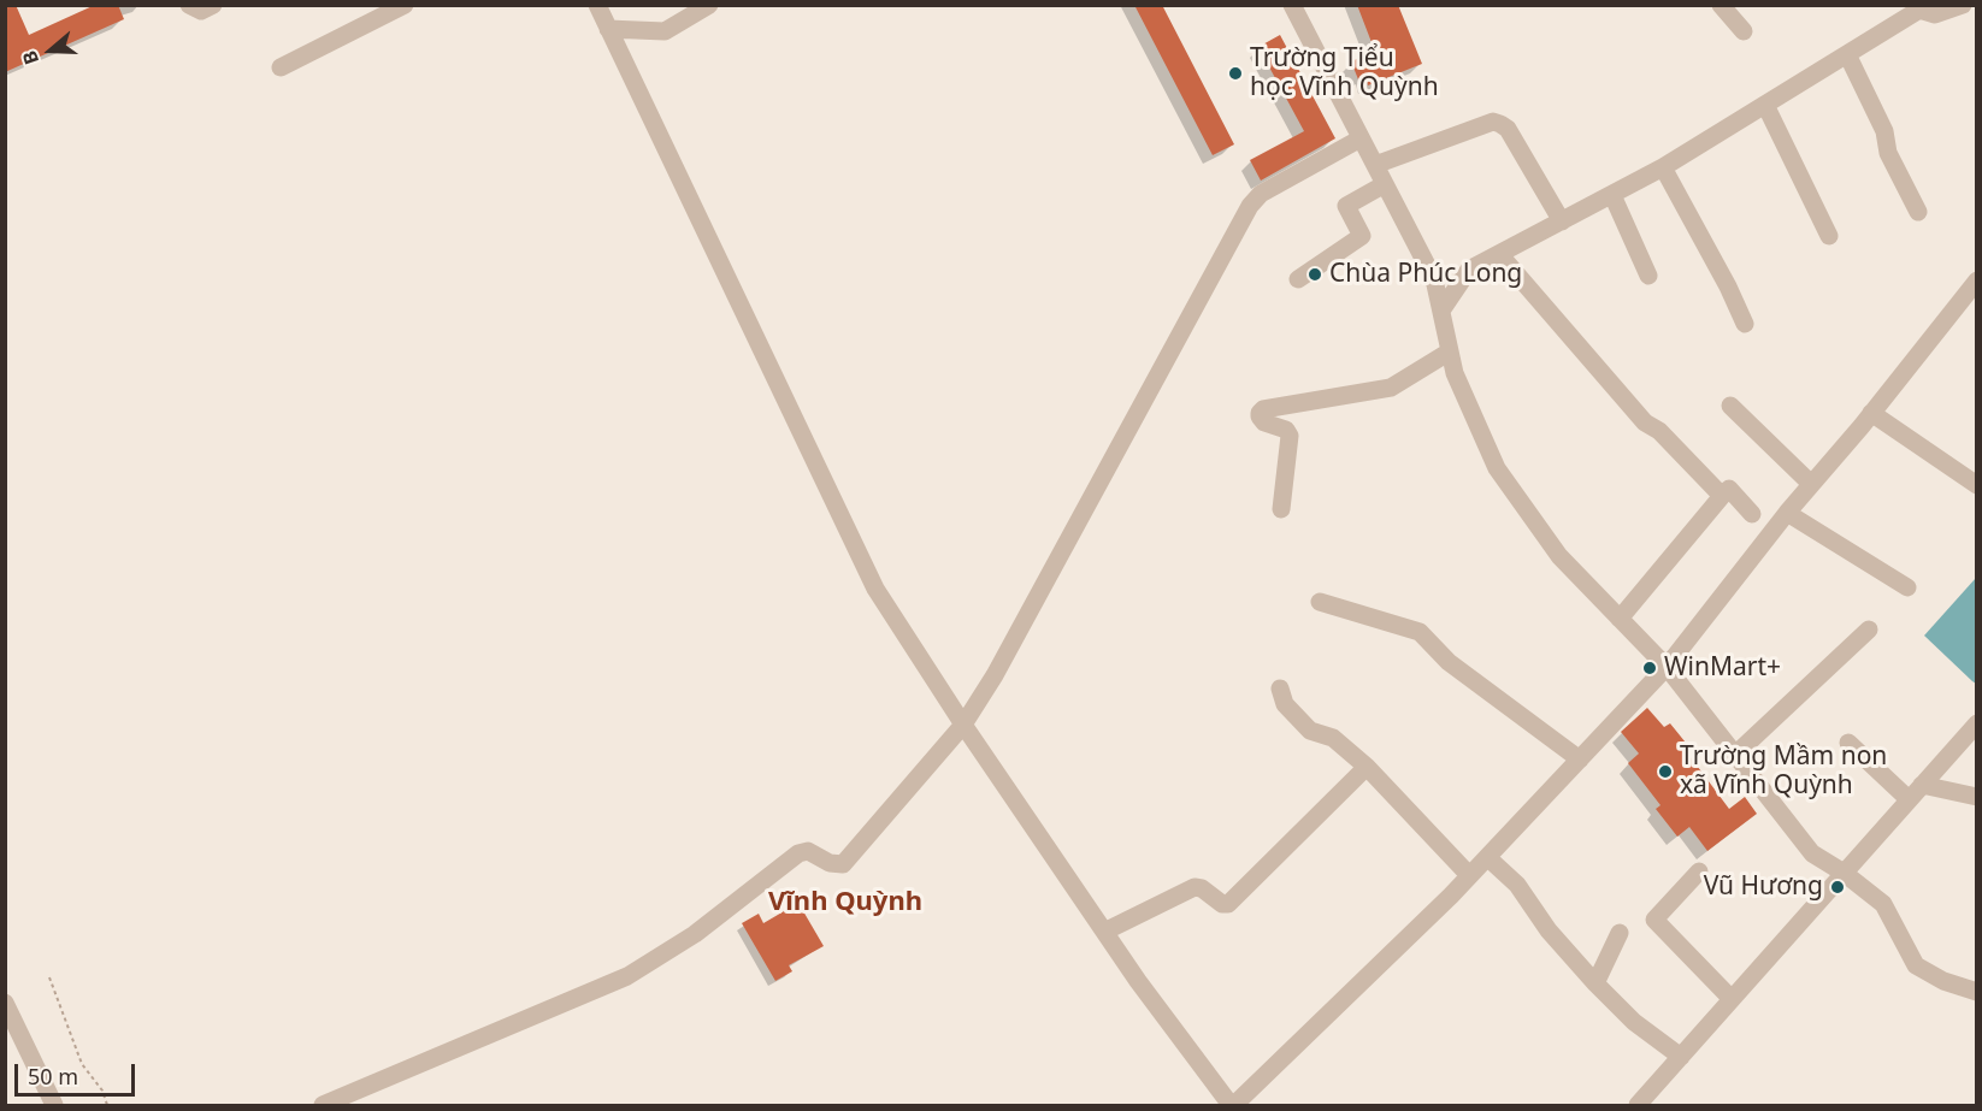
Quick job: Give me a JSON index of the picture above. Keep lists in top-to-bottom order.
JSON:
{
  "districts": ["Vĩnh Quỳnh"],
  "places": [
    "Trường Tiểu học Vĩnh Quỳnh",
    "Chùa Phúc Long",
    "WinMart+",
    "Trường Mầm non xã Vĩnh Quỳnh",
    "Vũ Hương"
  ],
  "scale_bar": "50 m",
  "north": "left"
}
